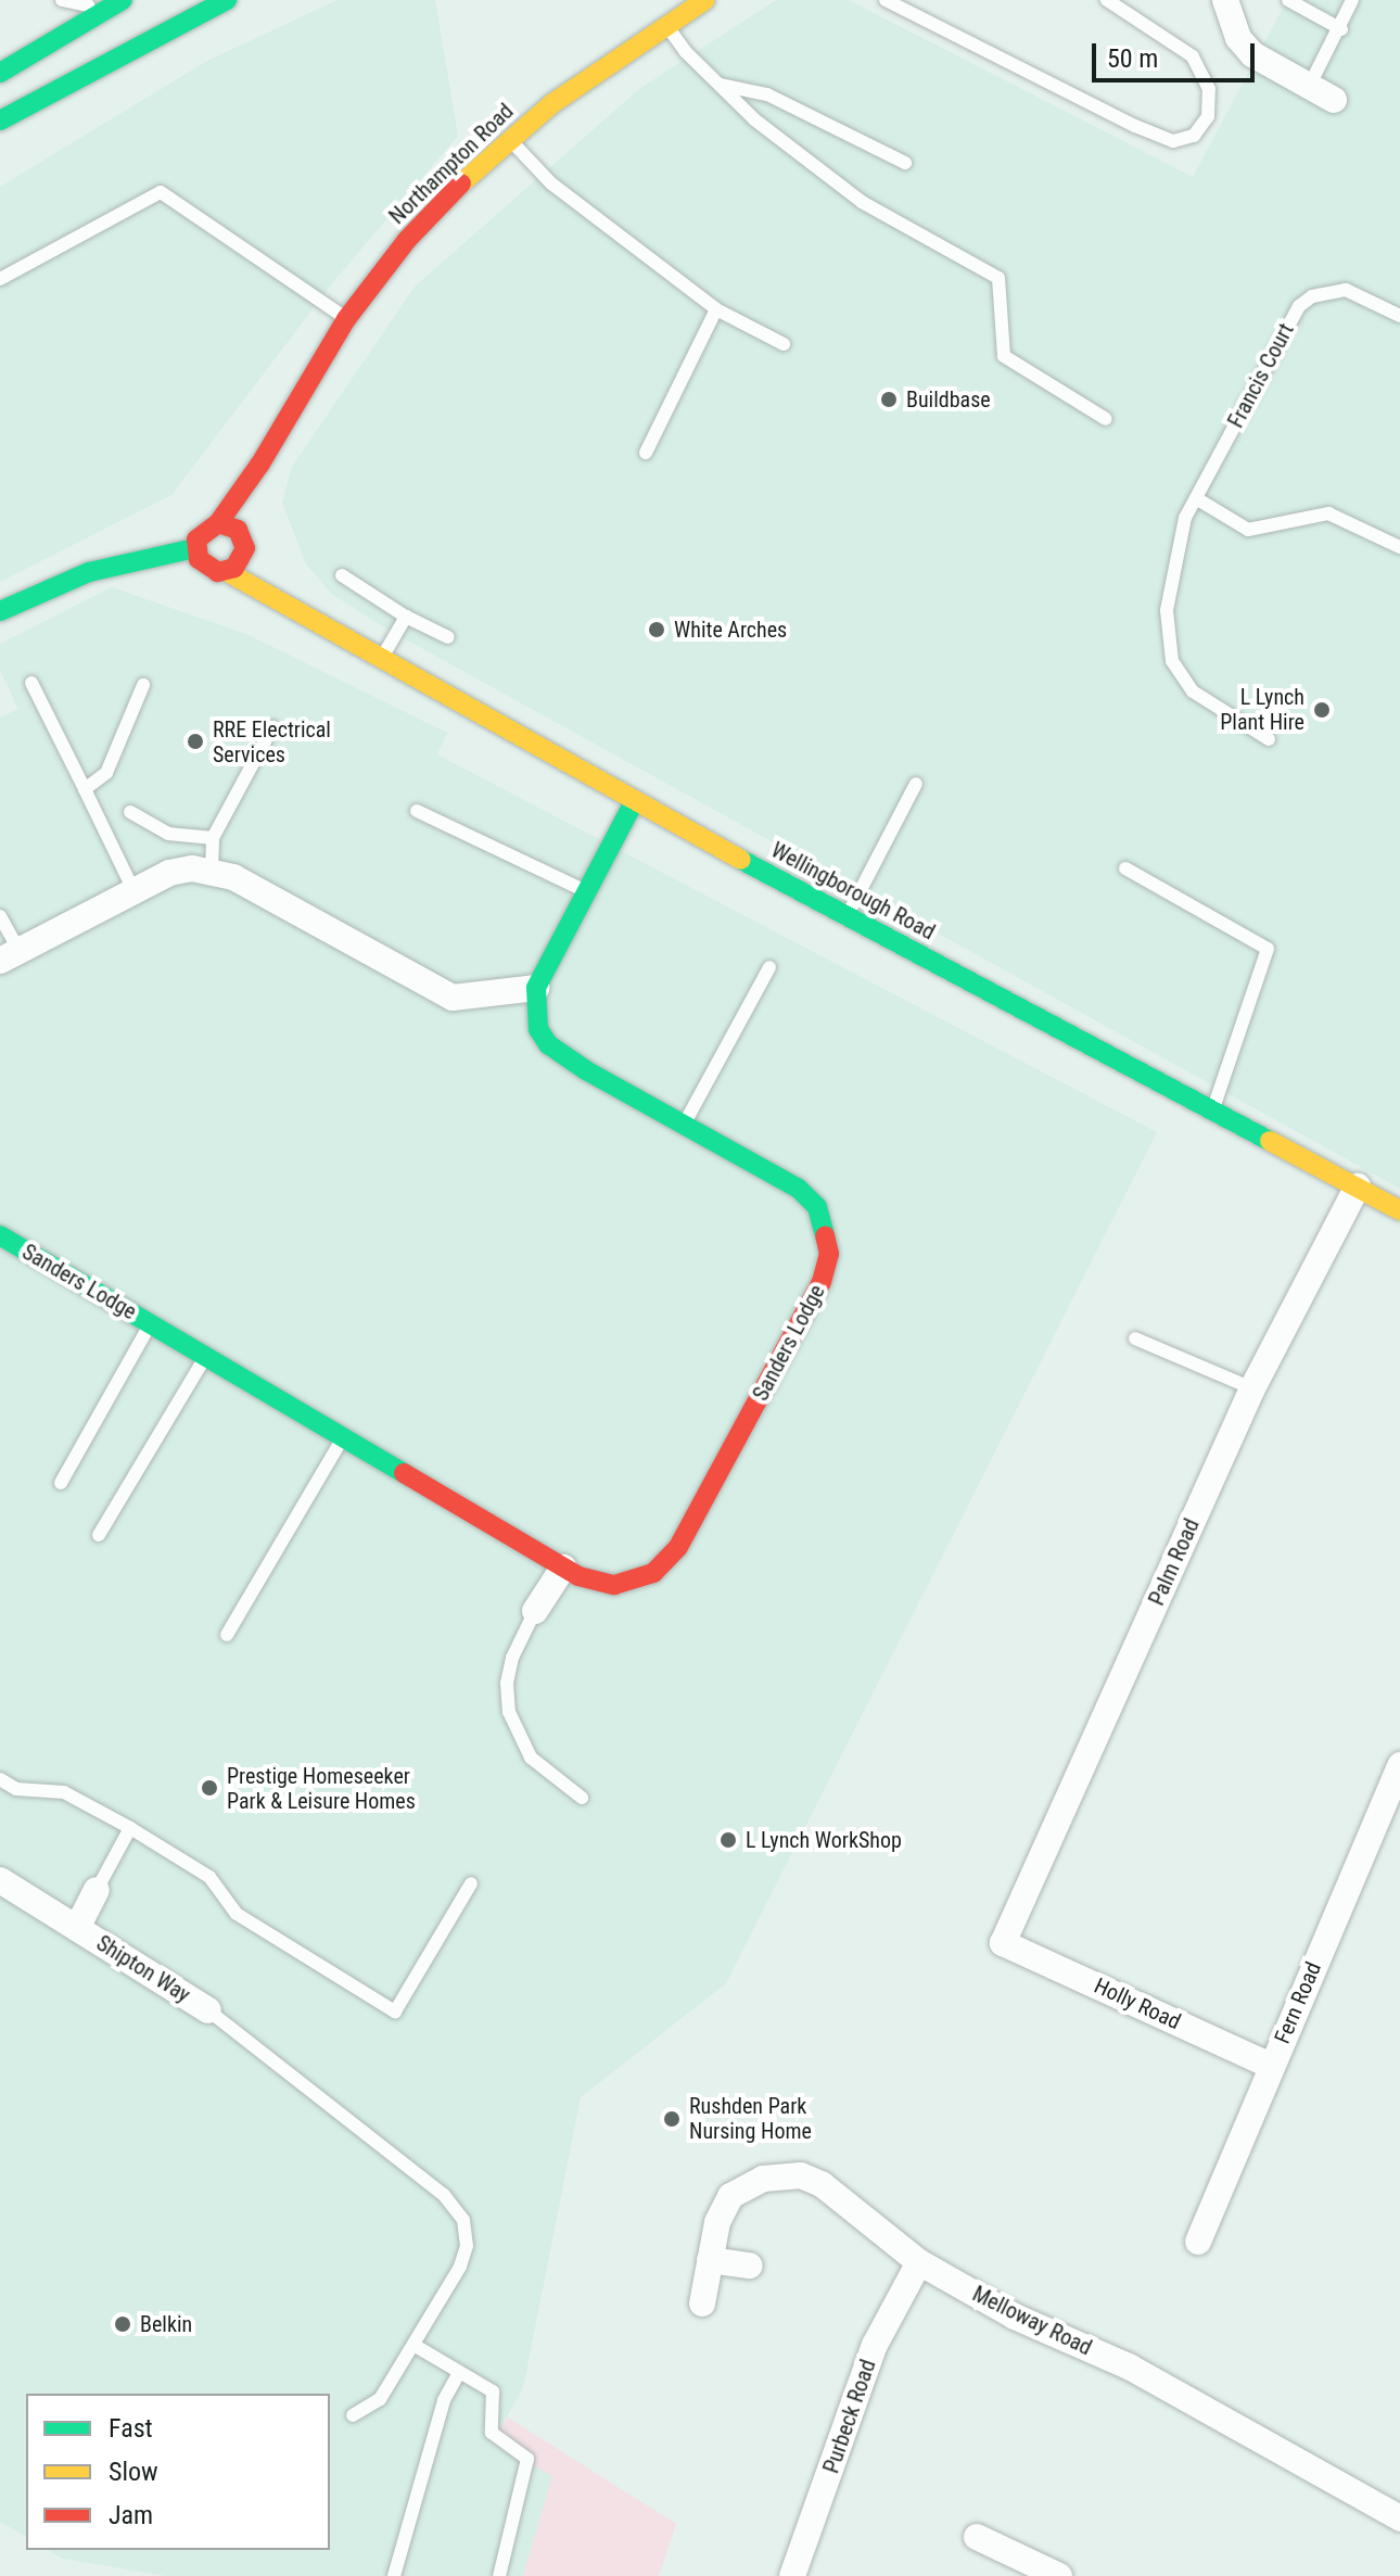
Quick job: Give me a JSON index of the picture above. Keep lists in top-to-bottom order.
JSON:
{
  "streets": {
    "main road": ["Northampton Road", "Wellingborough Road", "Sanders Lodge"],
    "street": [
      "Palm Road",
      "Shipton Way",
      "Fern Road",
      "Holly Road",
      "Melloway Road",
      "Purbeck Road"
    ],
    "lane": ["Francis Court"]
  },
  "crossings": [
    ["Northampton Road", "Wellingborough Road"],
    ["Wellingborough Road", "Palm Road"],
    ["Palm Road", "Holly Road"],
    ["Fern Road", "Holly Road"],
    ["Melloway Road", "Purbeck Road"]
  ],
  "places": [
    "Buildbase",
    "White Arches",
    "L Lynch Plant Hire",
    "RRE Electrical Services",
    "Prestige Homeseeker Park & Leisure Homes",
    "L Lynch WorkShop",
    "Rushden Park Nursing Home",
    "Belkin"
  ],
  "legend": ["Fast", "Slow", "Jam"],
  "scale_bar": "50 m"
}
